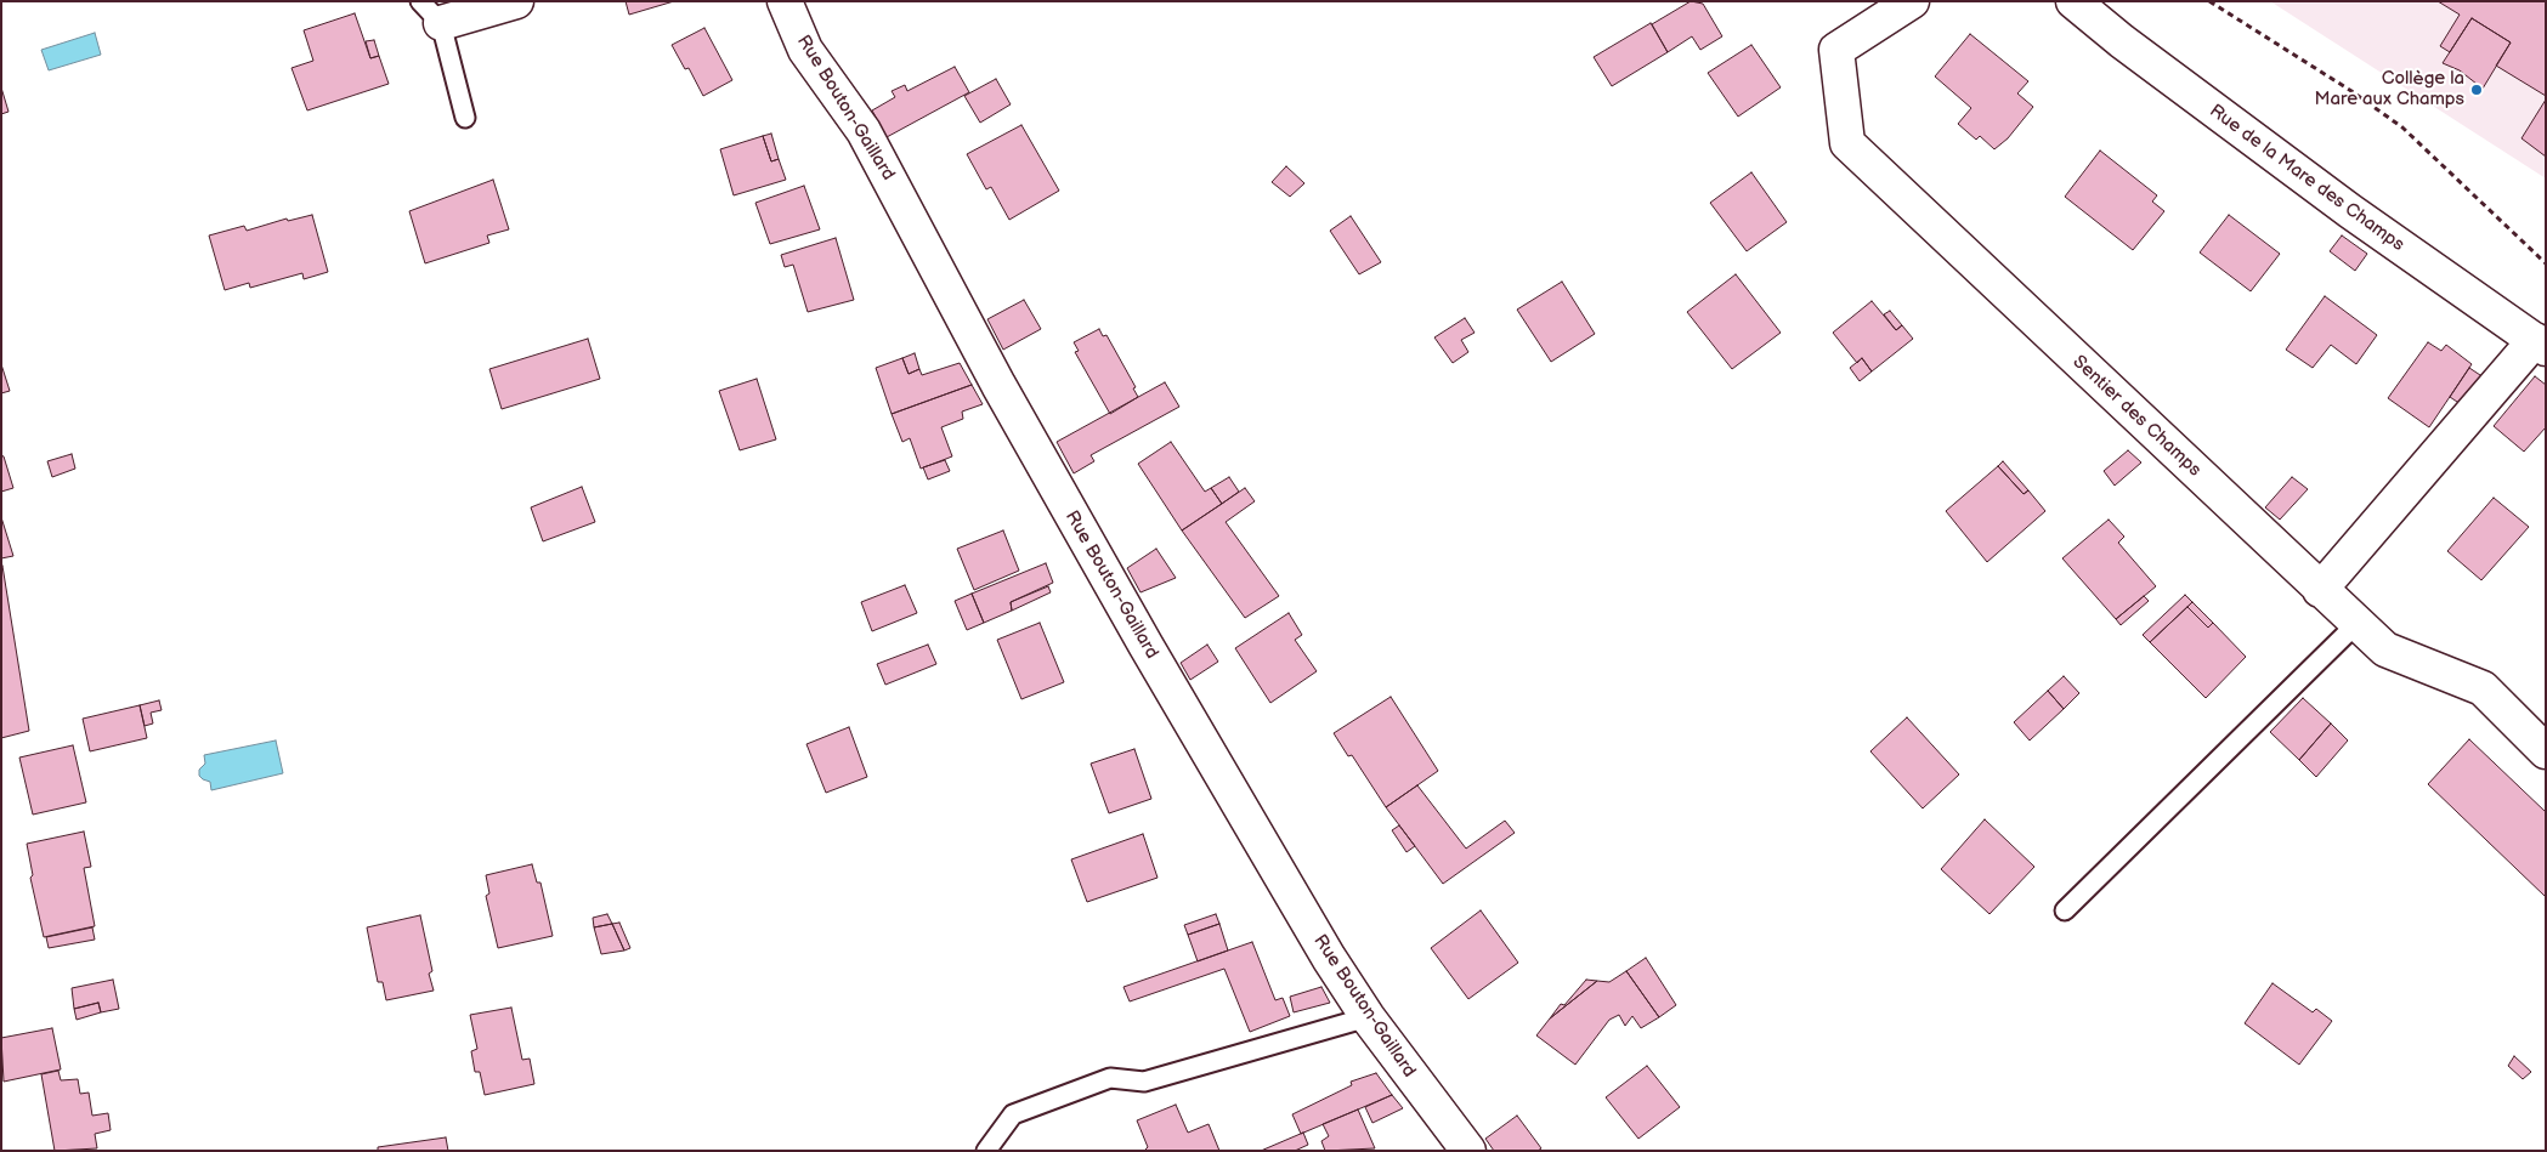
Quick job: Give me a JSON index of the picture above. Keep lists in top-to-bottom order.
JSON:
{
  "streets": {
    "street": ["Rue Bouton-Gaillard", "Rue de la Mare des Champs", "Sentier des Champs"]
  },
  "places": ["Collège la Mare aux Champs"]
}
